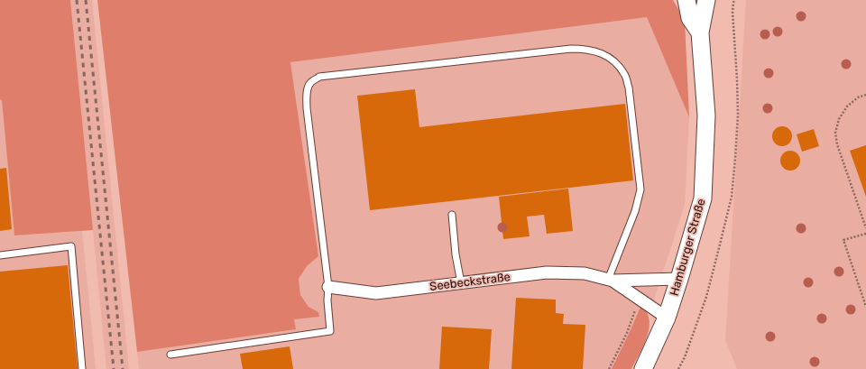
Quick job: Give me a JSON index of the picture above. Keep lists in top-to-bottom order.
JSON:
{
  "streets": {
    "main road": ["Hamburger Straße"],
    "street": ["Seebeckstraße"]
  },
  "crossings": [
    ["Hamburger Straße", "Seebeckstraße"]
  ]
}
